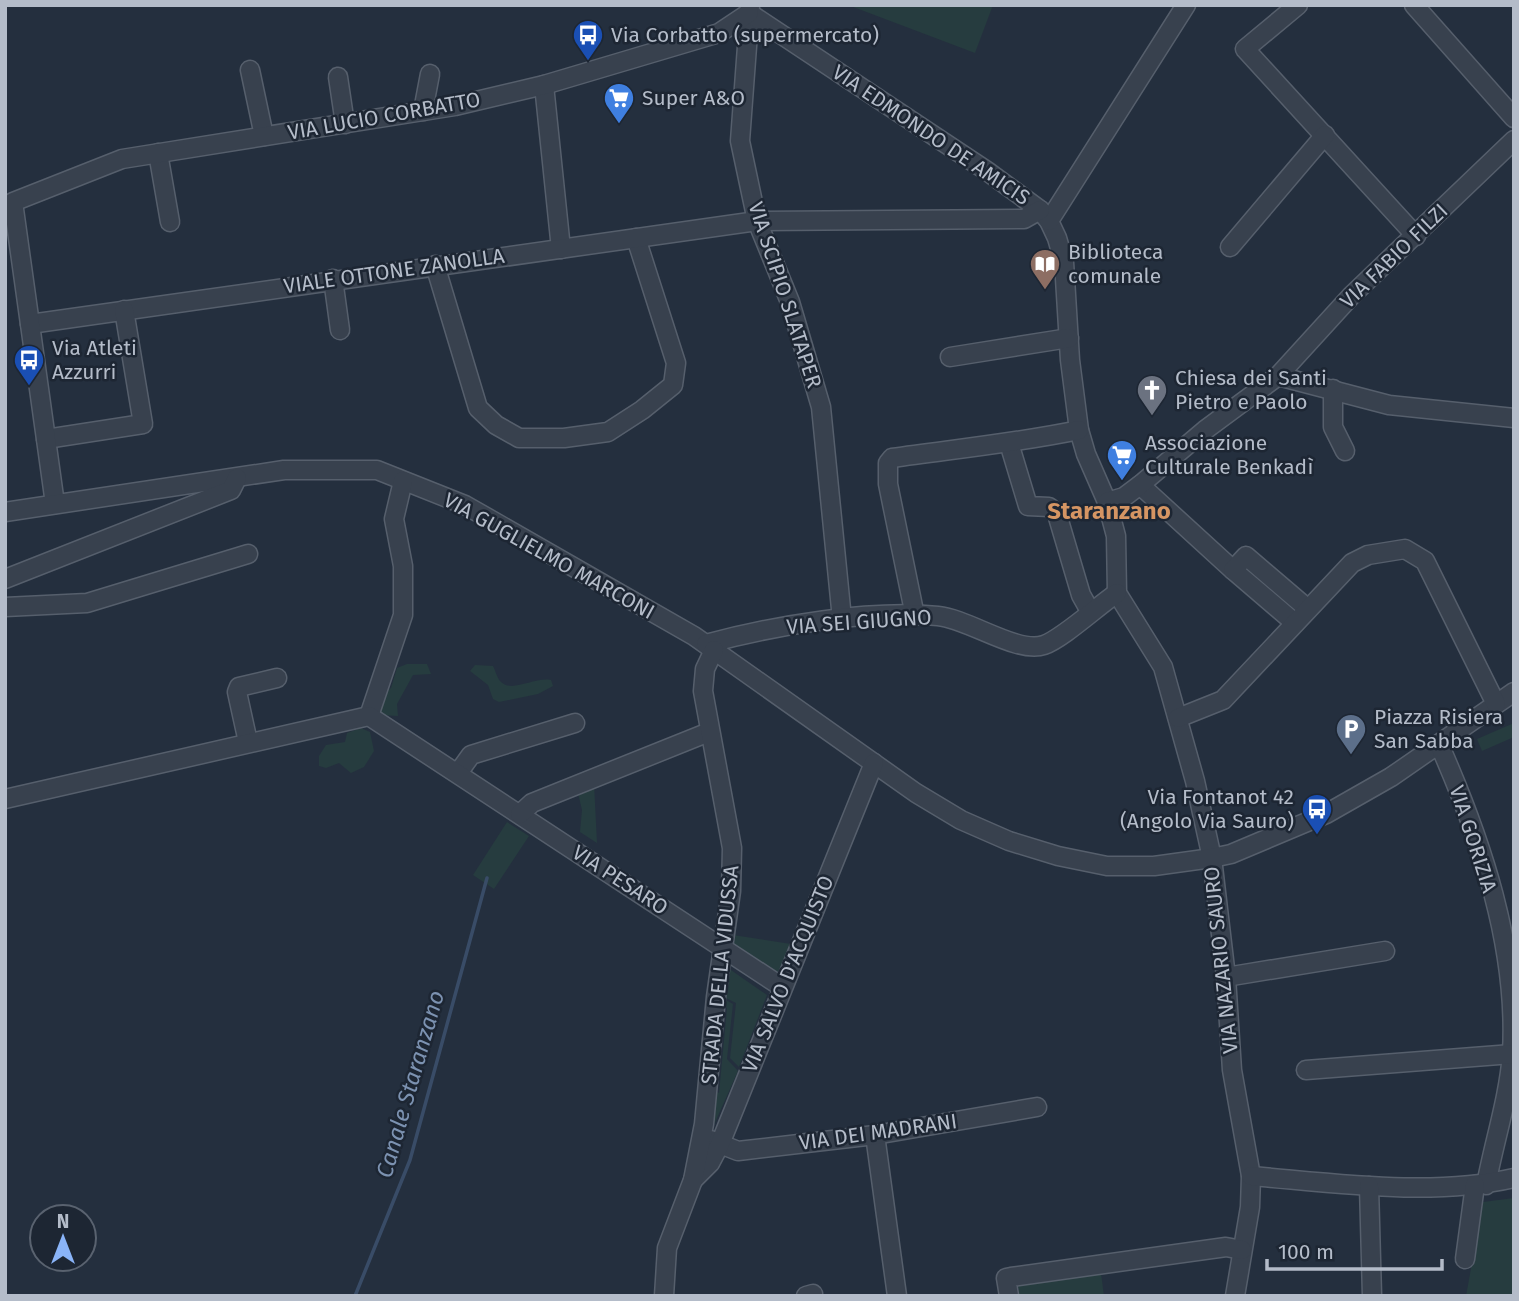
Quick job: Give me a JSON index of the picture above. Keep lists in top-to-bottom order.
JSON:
{
  "streets": {
    "street": [
      "VIA LUCIO CORBATTO",
      "VIA EDMONDO DE AMICIS",
      "VIA FABIO FILZI",
      "VIALE OTTONE ZANOLLA",
      "VIA SCIPIO SLATAPER",
      "VIA GUGLIELMO MARCONI",
      "VIA SEI GIUGNO",
      "VIA GORIZIA",
      "VIA PESARO",
      "VIA NAZARIO SAURO",
      "VIA SALVO D'ACQUISTO",
      "STRADA DELLA VIDUSSA",
      "VIA DEI MADRANI"
    ]
  },
  "crossings": [
    ["VIA LUCIO CORBATTO", "VIA EDMONDO DE AMICIS"],
    ["VIA LUCIO CORBATTO", "VIALE OTTONE ZANOLLA"],
    ["VIA LUCIO CORBATTO", "VIA SCIPIO SLATAPER"],
    ["VIA EDMONDO DE AMICIS", "VIA FABIO FILZI"],
    ["VIA EDMONDO DE AMICIS", "VIALE OTTONE ZANOLLA"],
    ["VIA EDMONDO DE AMICIS", "VIA SCIPIO SLATAPER"],
    ["VIA EDMONDO DE AMICIS", "VIA SEI GIUGNO"],
    ["VIA EDMONDO DE AMICIS", "VIA NAZARIO SAURO"],
    ["VIALE OTTONE ZANOLLA", "VIA SCIPIO SLATAPER"],
    ["VIA SCIPIO SLATAPER", "VIA SEI GIUGNO"],
    ["VIA GUGLIELMO MARCONI", "VIA SEI GIUGNO"],
    ["VIA GUGLIELMO MARCONI", "VIA GORIZIA"],
    ["VIA GUGLIELMO MARCONI", "VIA NAZARIO SAURO"],
    ["VIA GUGLIELMO MARCONI", "VIA SALVO D'ACQUISTO"],
    ["VIA GUGLIELMO MARCONI", "STRADA DELLA VIDUSSA"],
    ["VIA SEI GIUGNO", "VIA NAZARIO SAURO"],
    ["VIA SEI GIUGNO", "STRADA DELLA VIDUSSA"],
    ["VIA PESARO", "VIA SALVO D'ACQUISTO"],
    ["VIA PESARO", "STRADA DELLA VIDUSSA"],
    ["VIA SALVO D'ACQUISTO", "STRADA DELLA VIDUSSA"],
    ["VIA SALVO D'ACQUISTO", "VIA DEI MADRANI"]
  ],
  "districts": ["Staranzano"],
  "water": ["Canale Staranzano"],
  "places": {
    "bus stop": ["Via Corbatto (supermercato)", "Via Atleti Azzurri", "Via Fontanot 42 (Angolo Via Sauro)"],
    "supermarket": ["Super A&O", "Associazione Culturale Benkadì"],
    "library": ["Biblioteca comunale"],
    "church": ["Chiesa dei Santi Pietro e Paolo"],
    "parking": ["Piazza Risiera San Sabba"]
  },
  "scale_bar": "100 m",
  "north": "top"
}
